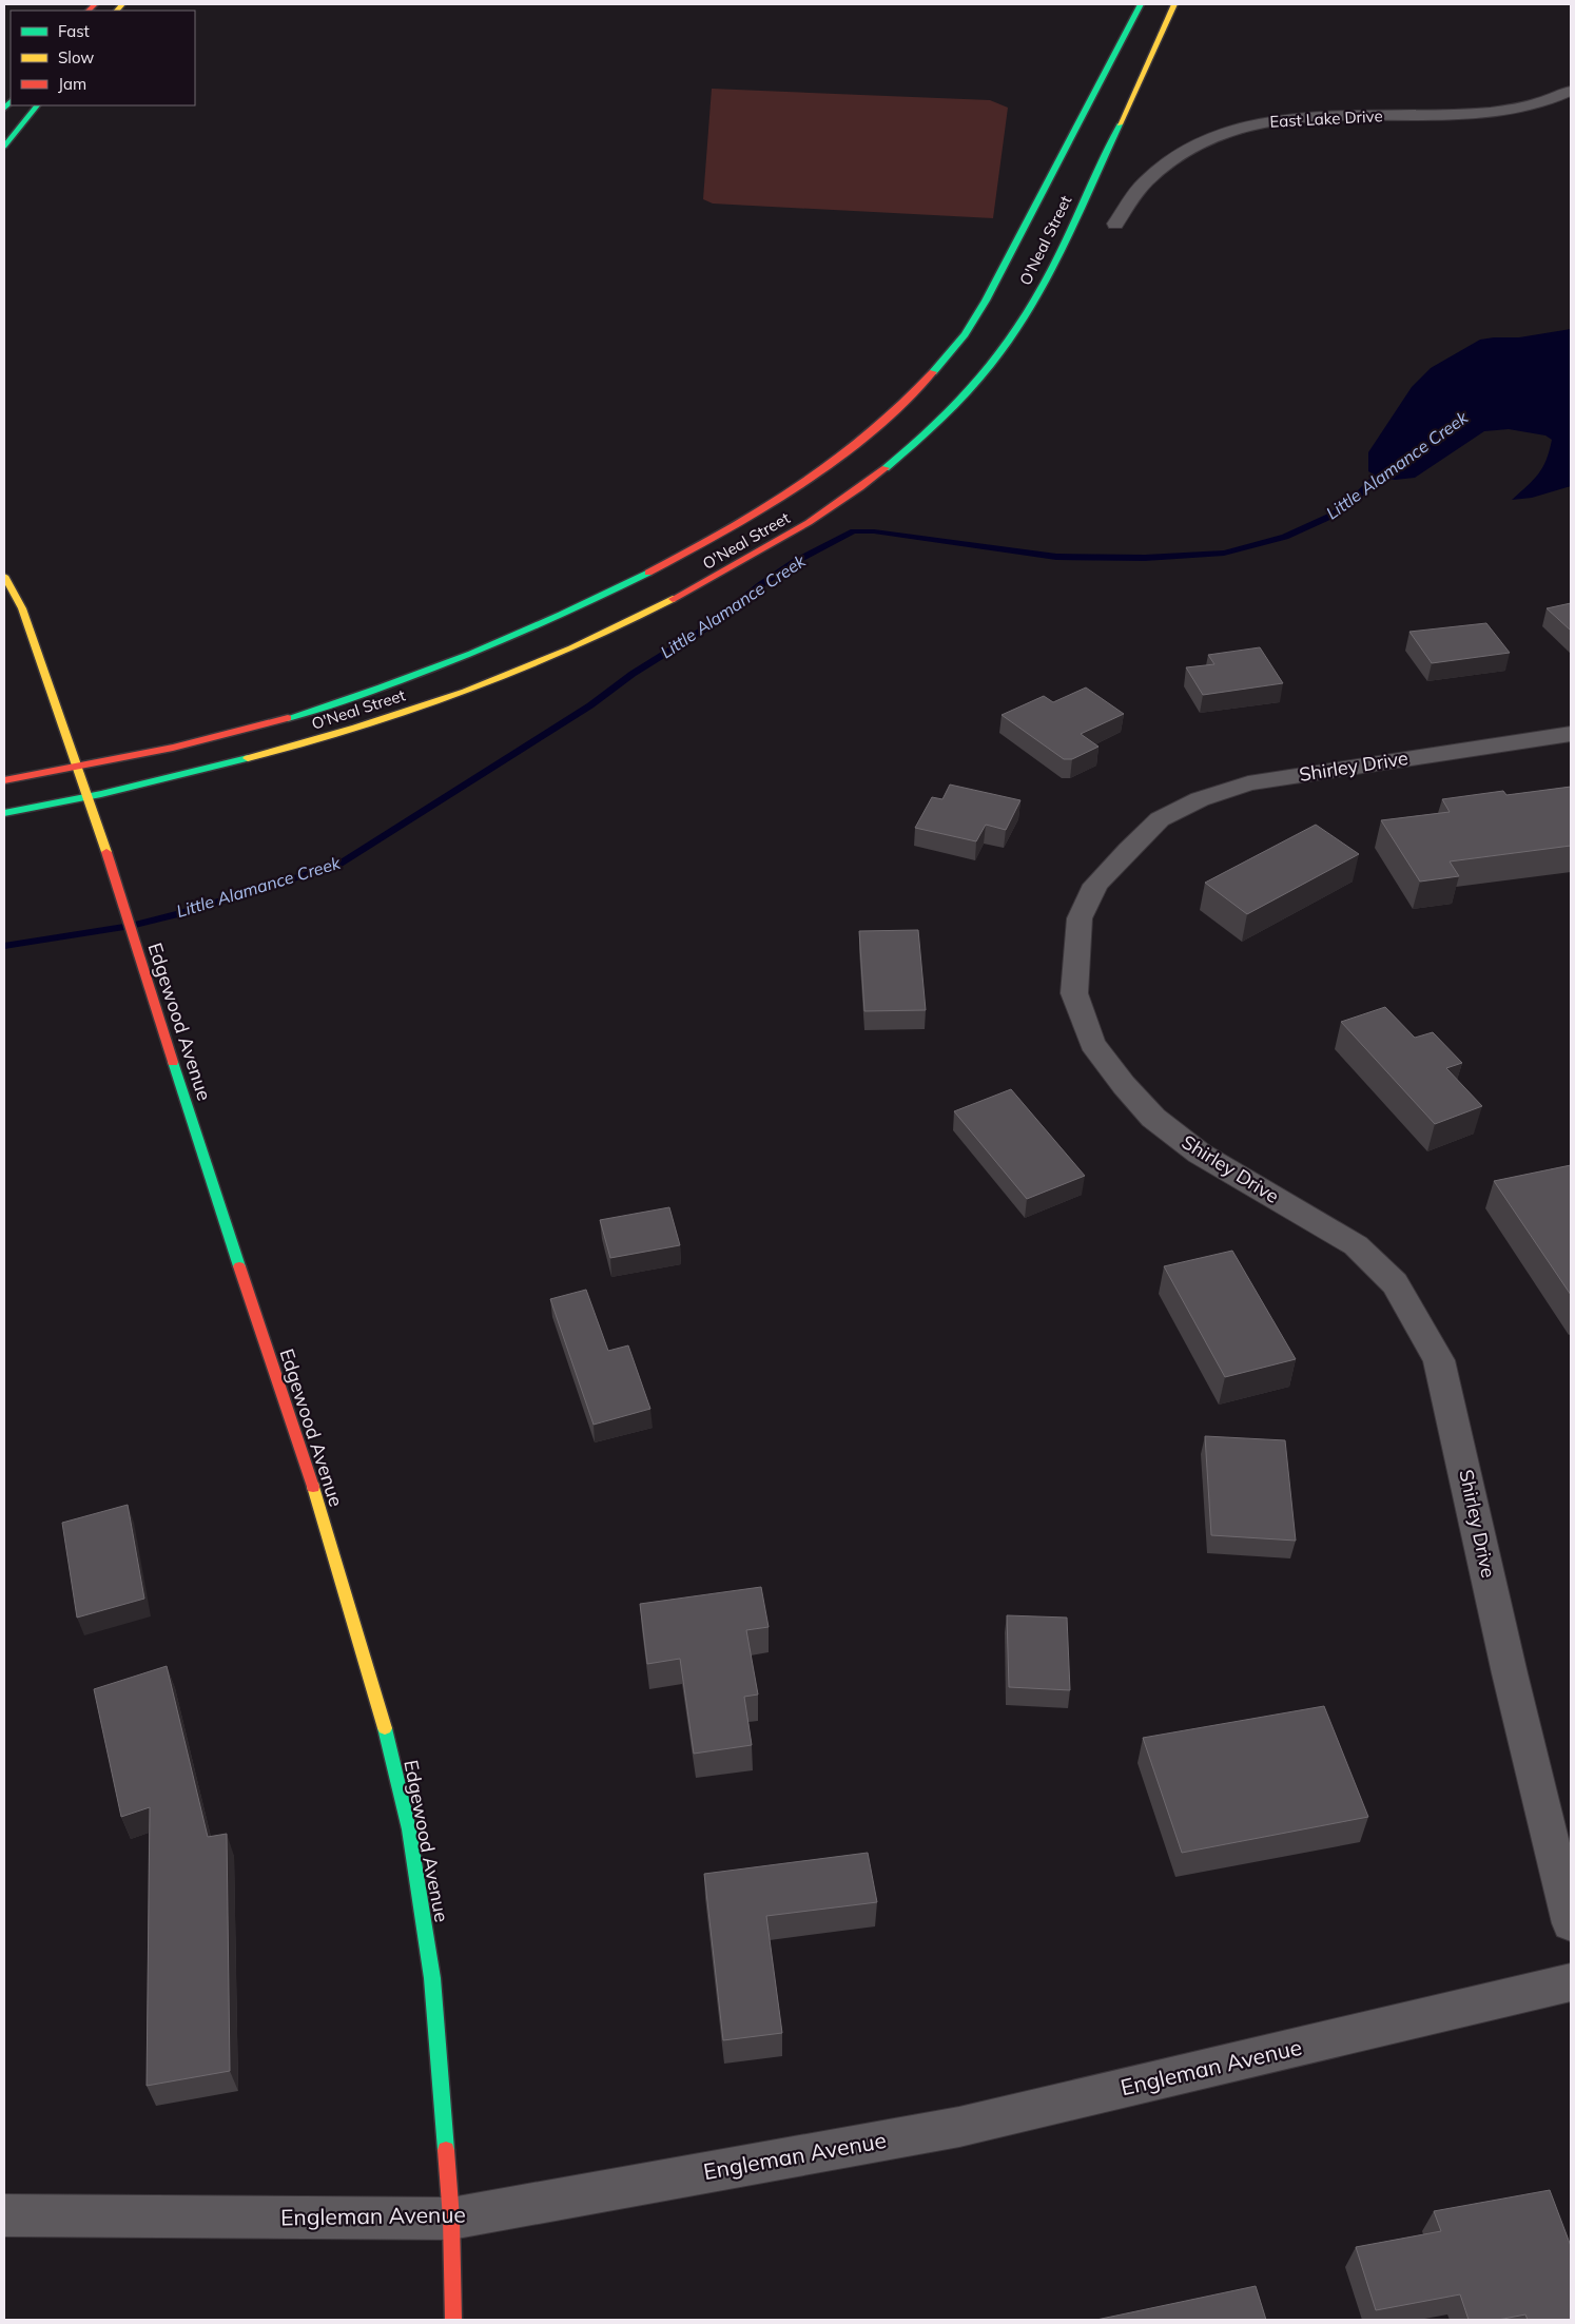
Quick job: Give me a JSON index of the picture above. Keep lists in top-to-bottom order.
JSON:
{
  "streets": {
    "street": [
      "East Lake Drive",
      "O'Neal Street",
      "Shirley Drive",
      "Edgewood Avenue",
      "Engleman Avenue"
    ]
  },
  "crossings": [
    ["O'Neal Street", "Edgewood Avenue"],
    ["Edgewood Avenue", "Engleman Avenue"]
  ],
  "water": ["Little Alamance Creek"],
  "legend": ["Fast", "Slow", "Jam"]
}
